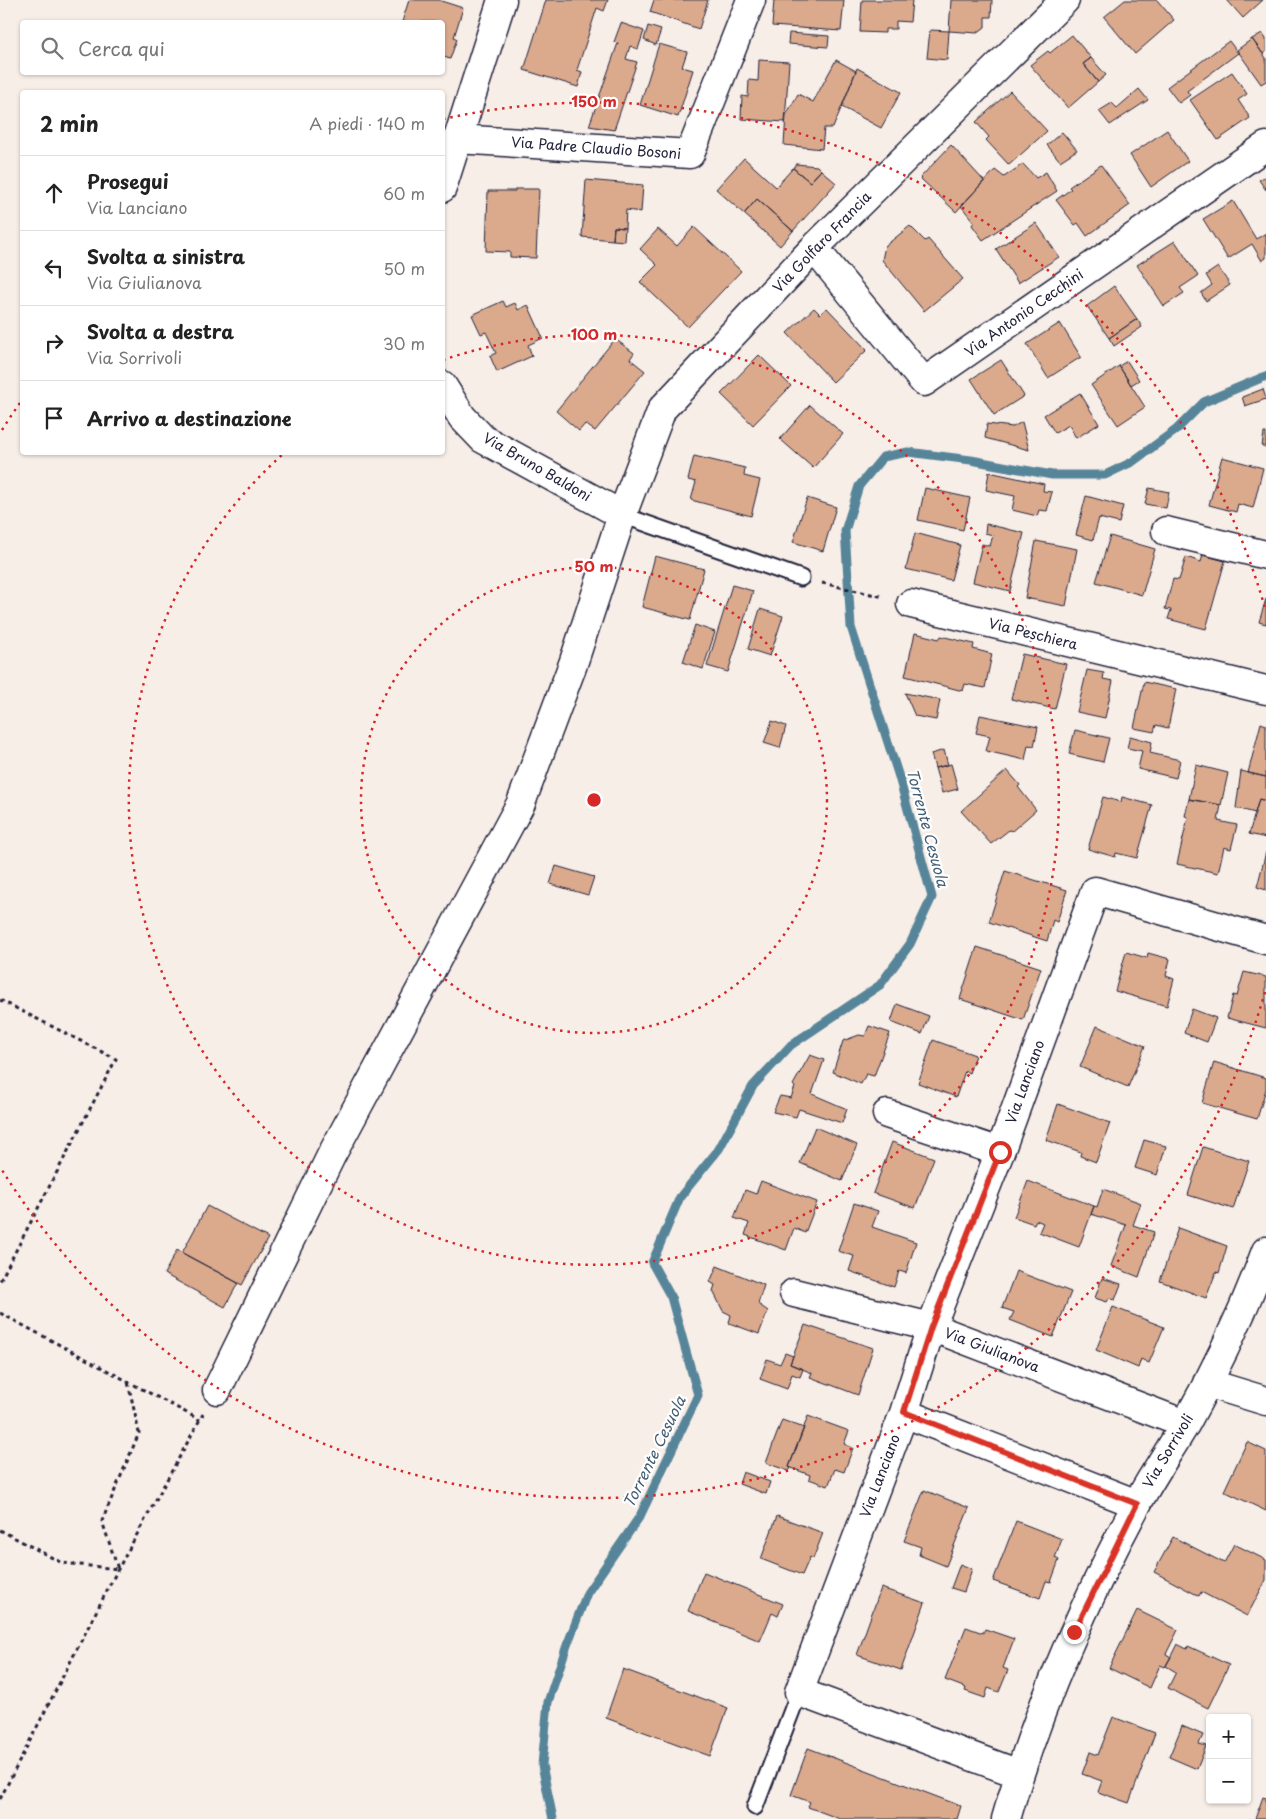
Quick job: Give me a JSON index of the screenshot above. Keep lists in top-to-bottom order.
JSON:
{
  "streets": {
    "street": [
      "Via Padre Claudio Bosoni",
      "Via Golfaro Francia",
      "Via Antonio Cecchini",
      "Via Bruno Baldoni",
      "Via Peschiera",
      "Via Lanciano",
      "Via Giulianova",
      "Via Sorrivoli"
    ]
  },
  "crossings": [
    ["Via Golfaro Francia", "Via Antonio Cecchini"],
    ["Via Golfaro Francia", "Via Bruno Baldoni"],
    ["Via Lanciano", "Via Giulianova"],
    ["Via Giulianova", "Via Sorrivoli"]
  ],
  "water": ["Torrente Cesuola"],
  "page": {
    "search": "Cerca qui",
    "heading": ["2 min", "A piedi · 140 m"],
    "list": [
      ["Prosegui", "Via Lanciano", "60 m"],
      ["Svolta a sinistra", "Via Giulianova", "50 m"],
      ["Svolta a destra", "Via Sorrivoli", "30 m"],
      "Arrivo a destinazione"
    ],
    "map_buttons": ["+", "−"]
  },
  "rings": ["150 m", "100 m", "50 m"]
}
